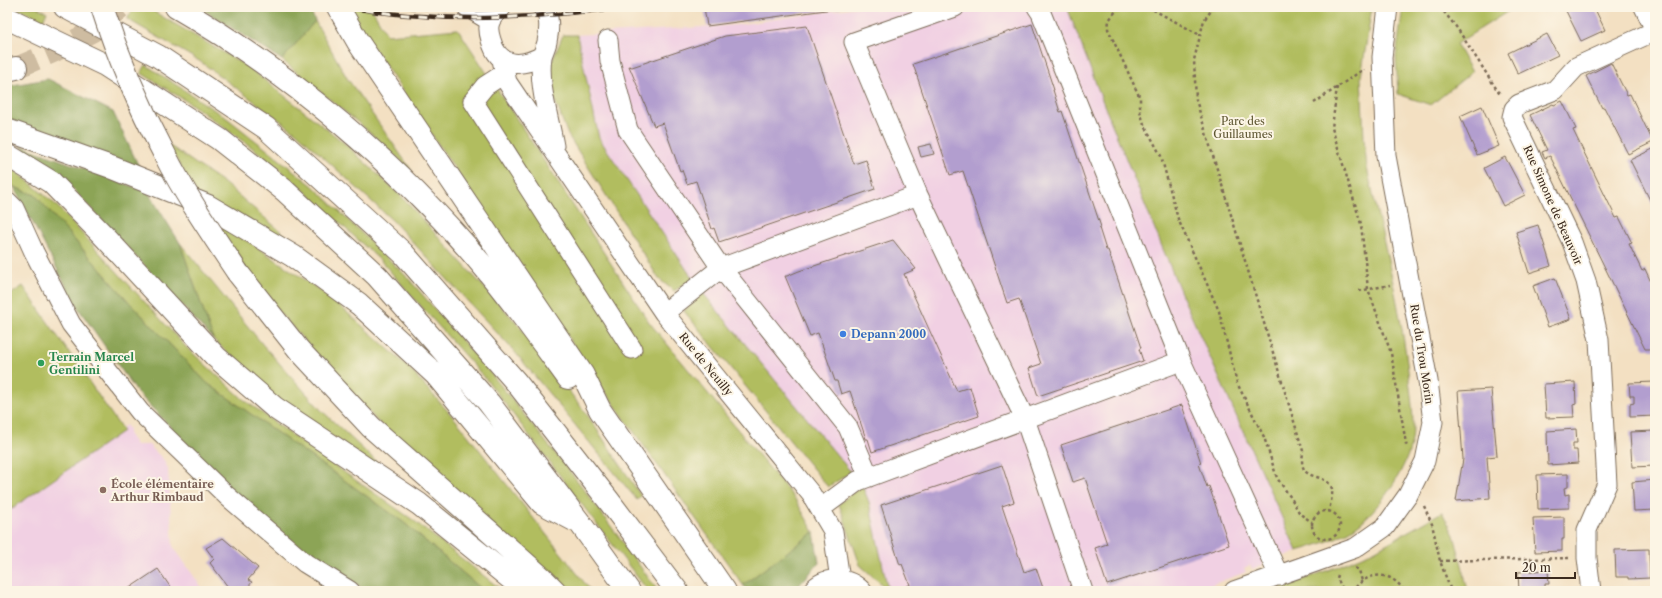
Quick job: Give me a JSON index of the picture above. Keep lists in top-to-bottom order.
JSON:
{
  "streets": {
    "street": ["Rue Simone de Beauvoir", "Rue du Trou Morin", "Rue de Neuilly"]
  },
  "parks": ["Parc des Guillaumes"],
  "places": ["Depann 2000", "Terrain Marcel Gentilini", "École élémentaire Arthur Rimbaud"],
  "scale_bar": "20 m"
}
